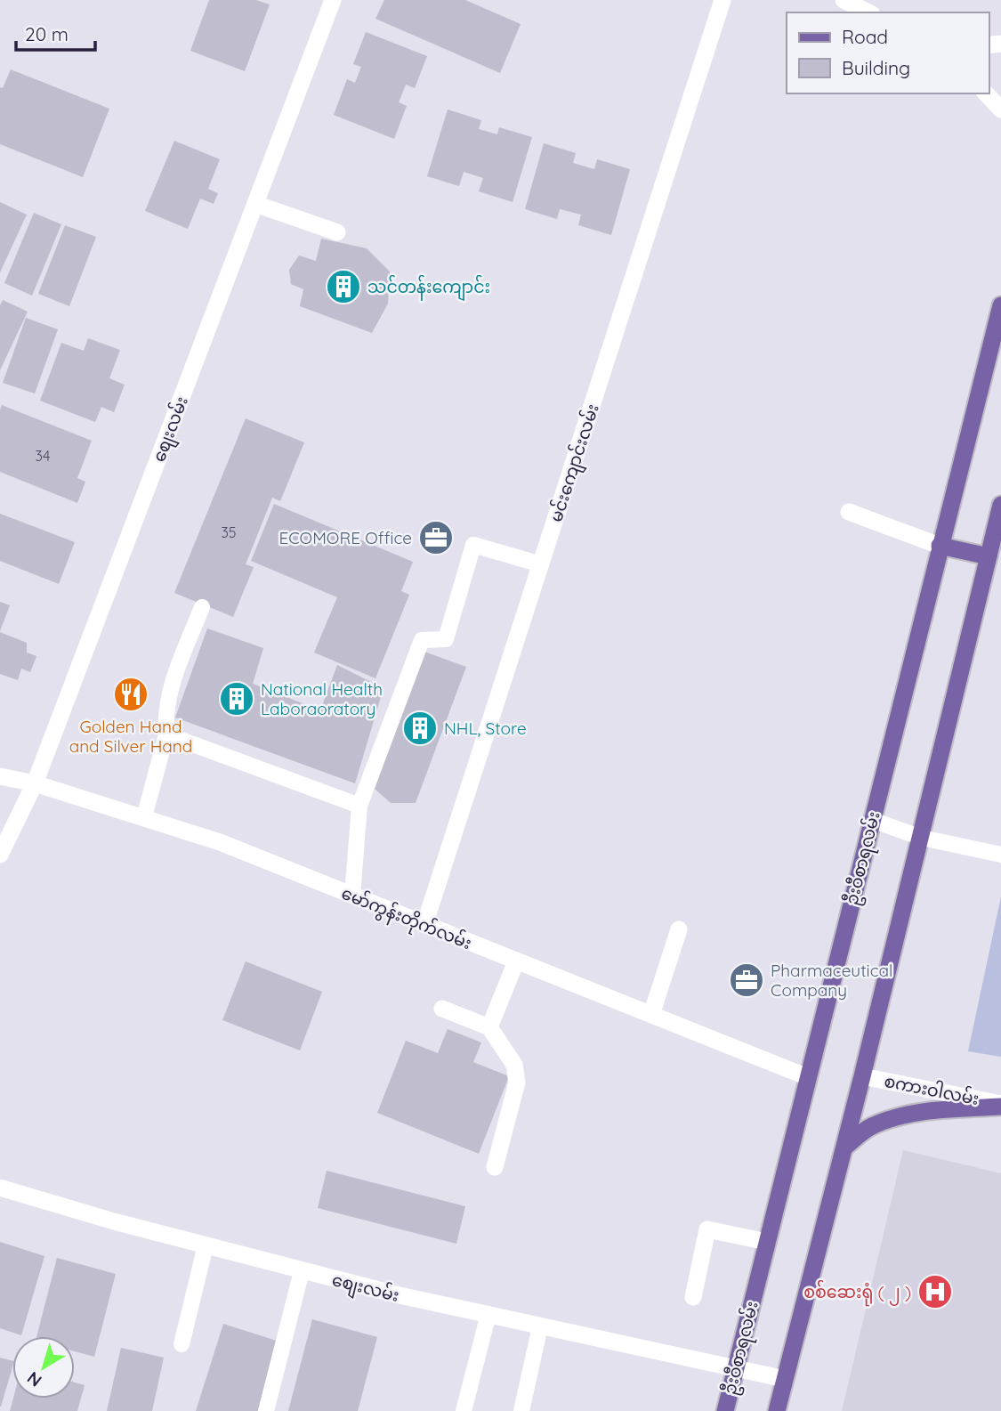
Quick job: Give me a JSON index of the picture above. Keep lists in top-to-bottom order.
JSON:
{
  "streets": {
    "main road": ["ဦးဝီစာရလမ်း"],
    "street": [
      "စျေးလမ်း",
      "မင်းကျောင်းလမ်း",
      "မော်ကွန်းတိုက်လမ်း",
      "စကားဝါလမ်း"
    ]
  },
  "crossings": [
    ["စျေးလမ်း", "ဦးဝီစာရလမ်း"],
    ["စျေးလမ်း", "မော်ကွန်းတိုက်လမ်း"],
    ["မင်းကျောင်းလမ်း", "မော်ကွန်းတိုက်လမ်း"],
    ["ဦးဝီစာရလမ်း", "မော်ကွန်းတိုက်လမ်း"]
  ],
  "places": {
    "building": ["သင်တန်းကျောင်း", "National Health Laboraoratory", "NHL, Store"],
    "office": ["ECOMORE Office", "Pharmaceutical Company"],
    "restaurant": ["Golden Hand and Silver Hand"],
    "hospital": ["စစ်ဆေးရုံ ( ၂ )"]
  },
  "house_numbers": ["34", "35"],
  "legend": ["Road", "Building"],
  "scale_bar": "20 m",
  "north": "bottom left"
}
